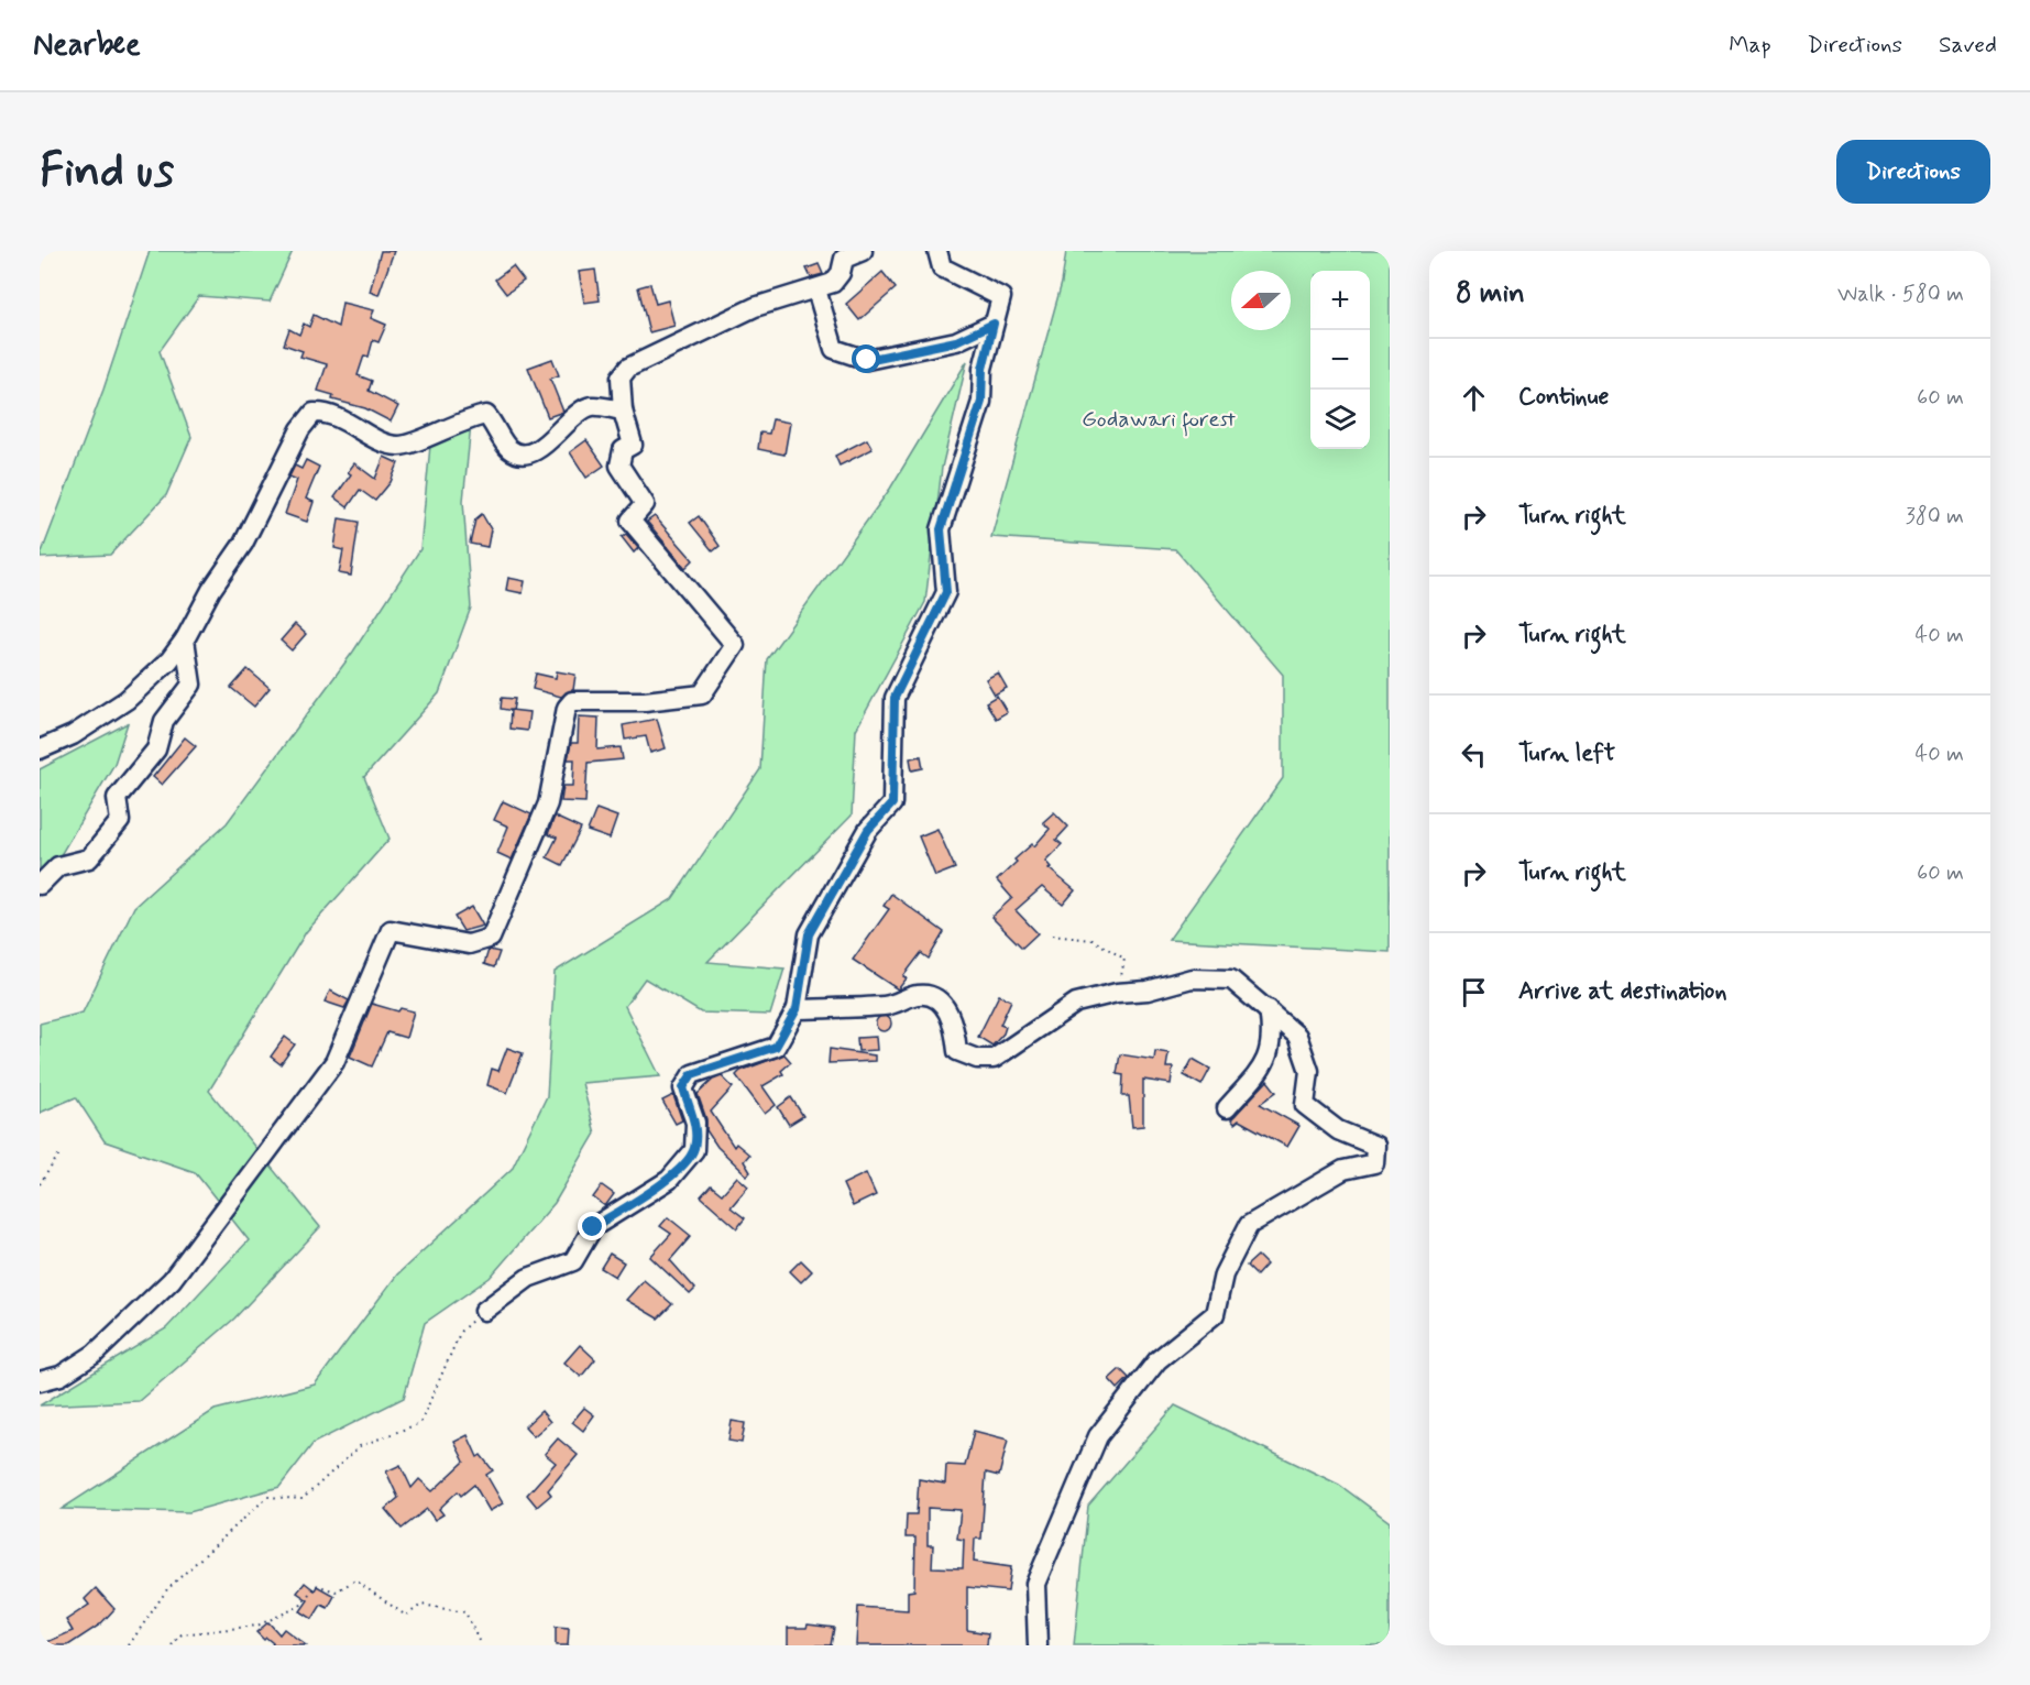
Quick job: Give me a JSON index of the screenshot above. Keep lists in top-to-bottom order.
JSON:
{
  "parks": ["Godawari forest"],
  "north": "left",
  "page": {
    "header": "Nearbee",
    "nav": ["Map", "Directions", "Saved"],
    "buttons": "Directions",
    "title": "Find us",
    "heading": ["8 min", "Walk · 580 m"],
    "map_buttons": ["+", "−"],
    "list": [
      ["Continue", "60 m"],
      ["Turn right", "380 m"],
      ["Turn right", "40 m"],
      ["Turn left", "40 m"],
      ["Turn right", "60 m"],
      "Arrive at destination"
    ]
  }
}
